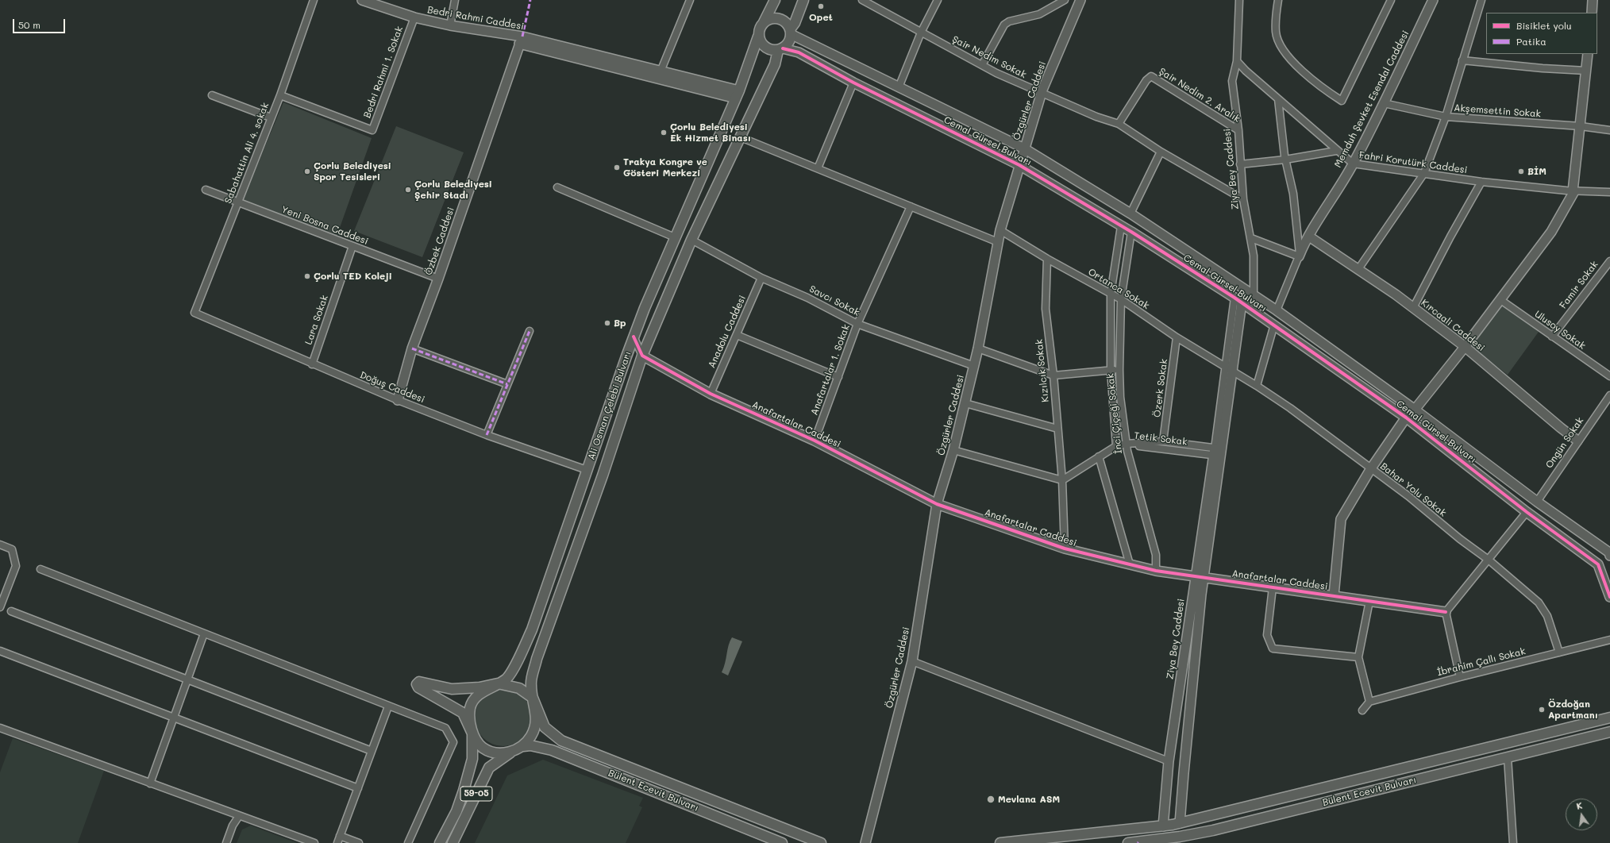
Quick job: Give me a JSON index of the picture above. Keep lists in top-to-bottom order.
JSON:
{
  "streets": {
    "main road": ["Ali Osman Çelebi Bulvarı", "Bülent Ecevit Bulvarı", "59-05"],
    "street": [
      "Bedri Rahmi Caddesi",
      "Şair Nedim Sokak",
      "Bedri Rahmi 1. Sokak",
      "Şair Nedim 2. Aralık",
      "Memduh Şevket Esendal Caddesi",
      "Özgürler Caddesi",
      "Akşemsettin Sokak",
      "Cemal Gürsel Bulvarı",
      "Sabahattin Ali 4. sokak",
      "Fahri Korutürk Caddesi",
      "Ziya Bey Caddesi",
      "Yeni Bosna Caddesi",
      "Özbek Caddesi",
      "Famir Sokak",
      "Ortanca Sokak",
      "Savcı Sokak",
      "Lara Sokak",
      "Kırcaali Caddesi",
      "Ulusoy Sokak",
      "Anadolu Caddesi",
      "Anafartalar 1. Sokak",
      "Kızılcık Sokak",
      "Doğuş Caddesi",
      "Özerk Sokak",
      "İnci Çiçeği Sokak",
      "Anafartalar Caddesi",
      "Tetik Sokak",
      "Ongün Sokak",
      "Bahar Yolu Sokak",
      "İbrahim Çallı Sokak"
    ]
  },
  "crossings": [
    ["Bedri Rahmi Caddesi", "Bedri Rahmi 1. Sokak"],
    ["Bedri Rahmi Caddesi", "Özbek Caddesi"],
    ["Bedri Rahmi Caddesi", "Ali Osman Çelebi Bulvarı"],
    ["Şair Nedim Sokak", "Şair Nedim 2. Aralık"],
    ["Şair Nedim Sokak", "Özgürler Caddesi"],
    ["Şair Nedim Sokak", "Ziya Bey Caddesi"],
    ["Bedri Rahmi 1. Sokak", "Sabahattin Ali 4. sokak"],
    ["Şair Nedim 2. Aralık", "Ziya Bey Caddesi"],
    ["Memduh Şevket Esendal Caddesi", "Akşemsettin Sokak"],
    ["Memduh Şevket Esendal Caddesi", "Fahri Korutürk Caddesi"],
    ["Memduh Şevket Esendal Caddesi", "Kırcaali Caddesi"],
    ["Özgürler Caddesi", "Cemal Gürsel Bulvarı"],
    ["Özgürler Caddesi", "Ortanca Sokak"],
    ["Özgürler Caddesi", "Savcı Sokak"],
    ["Özgürler Caddesi", "Anafartalar Caddesi"],
    ["Cemal Gürsel Bulvarı", "Ziya Bey Caddesi"],
    ["Cemal Gürsel Bulvarı", "Ali Osman Çelebi Bulvarı"],
    ["Cemal Gürsel Bulvarı", "İnci Çiçeği Sokak"],
    ["Cemal Gürsel Bulvarı", "Ongün Sokak"],
    ["Sabahattin Ali 4. sokak", "Yeni Bosna Caddesi"],
    ["Sabahattin Ali 4. sokak", "Doğuş Caddesi"],
    ["Fahri Korutürk Caddesi", "Ziya Bey Caddesi"],
    ["Ziya Bey Caddesi", "Ortanca Sokak"],
    ["Ziya Bey Caddesi", "Anafartalar Caddesi"],
    ["Ziya Bey Caddesi", "Tetik Sokak"],
    ["Ziya Bey Caddesi", "Bahar Yolu Sokak"],
    ["Yeni Bosna Caddesi", "Özbek Caddesi"],
    ["Yeni Bosna Caddesi", "Lara Sokak"],
    ["Özbek Caddesi", "Doğuş Caddesi"],
    ["Famir Sokak", "Ulusoy Sokak"],
    ["Ortanca Sokak", "Kızılcık Sokak"],
    ["Ortanca Sokak", "Özerk Sokak"],
    ["Ortanca Sokak", "İnci Çiçeği Sokak"],
    ["Ortanca Sokak", "Bahar Yolu Sokak"],
    ["Savcı Sokak", "Anadolu Caddesi"],
    ["Savcı Sokak", "Anafartalar 1. Sokak"],
    ["Savcı Sokak", "Ali Osman Çelebi Bulvarı"],
    ["Lara Sokak", "Doğuş Caddesi"],
    ["Kırcaali Caddesi", "Ongün Sokak"],
    ["Anadolu Caddesi", "Anafartalar Caddesi"],
    ["Anafartalar 1. Sokak", "Anafartalar Caddesi"],
    ["Kızılcık Sokak", "Anafartalar Caddesi"],
    ["Doğuş Caddesi", "Ali Osman Çelebi Bulvarı"],
    ["Özerk Sokak", "Tetik Sokak"],
    ["Ali Osman Çelebi Bulvarı", "Anafartalar Caddesi"],
    ["Ali Osman Çelebi Bulvarı", "Bülent Ecevit Bulvarı"],
    ["Ali Osman Çelebi Bulvarı", "59-05"],
    ["İnci Çiçeği Sokak", "Anafartalar Caddesi"],
    ["İnci Çiçeği Sokak", "Tetik Sokak"],
    ["Bahar Yolu Sokak", "İbrahim Çallı Sokak"],
    ["Bülent Ecevit Bulvarı", "59-05"]
  ],
  "places": [
    "Opet",
    "Çorlu Belediyesi Ek Hizmet Binası",
    "Trakya Kongre ve Gösteri Merkezi",
    "Çorlu Belediyesi Spor Tesisleri",
    "BİM",
    "Çorlu Belediyesi Şehir Stadı",
    "Çorlu TED Koleji",
    "Bp",
    "Özdoğan Apartmanı",
    "Mevlana ASM"
  ],
  "legend": ["Bisiklet yolu", "Patika"],
  "scale_bar": "50 m",
  "north": "top"
}
